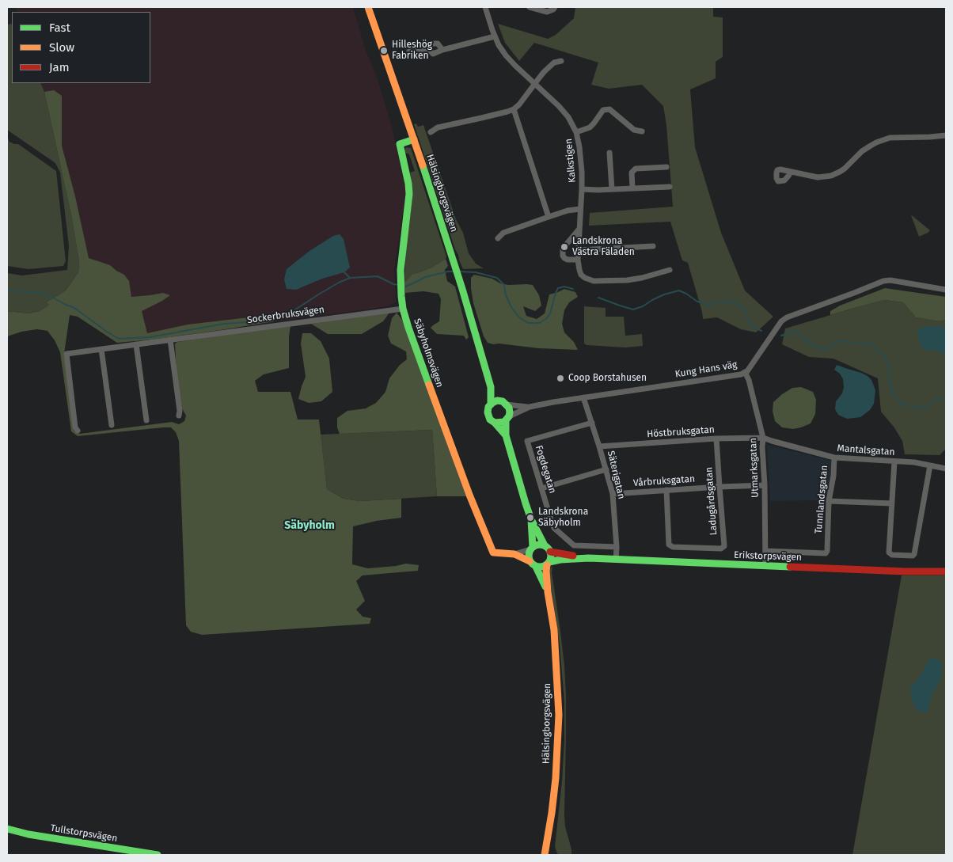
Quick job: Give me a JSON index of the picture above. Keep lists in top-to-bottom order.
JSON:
{
  "streets": {
    "street": [
      "Kalkstigen",
      "Hälsingborgsvägen",
      "Sockerbruksvägen",
      "Säbyholmsvägen",
      "Kung Hans väg",
      "Höstbruksgatan",
      "Mantalsgatan",
      "Utmarksgatan",
      "Fogdegatan",
      "Säterigatan",
      "Vårbruksgatan",
      "Tunnlandsgatan",
      "Ladugårdsgatan",
      "Erikstorpsvägen",
      "Tullstorpsvägen"
    ]
  },
  "crossings": [
    ["Hälsingborgsvägen", "Säbyholmsvägen"],
    ["Hälsingborgsvägen", "Kung Hans väg"],
    ["Hälsingborgsvägen", "Erikstorpsvägen"],
    ["Sockerbruksvägen", "Säbyholmsvägen"],
    ["Säbyholmsvägen", "Erikstorpsvägen"],
    ["Kung Hans väg", "Utmarksgatan"],
    ["Kung Hans väg", "Säterigatan"],
    ["Höstbruksgatan", "Mantalsgatan"],
    ["Höstbruksgatan", "Utmarksgatan"],
    ["Höstbruksgatan", "Säterigatan"],
    ["Höstbruksgatan", "Ladugårdsgatan"],
    ["Mantalsgatan", "Utmarksgatan"],
    ["Mantalsgatan", "Tunnlandsgatan"],
    ["Utmarksgatan", "Vårbruksgatan"],
    ["Utmarksgatan", "Tunnlandsgatan"],
    ["Utmarksgatan", "Erikstorpsvägen"],
    ["Fogdegatan", "Säterigatan"],
    ["Säterigatan", "Vårbruksgatan"],
    ["Säterigatan", "Erikstorpsvägen"],
    ["Vårbruksgatan", "Ladugårdsgatan"]
  ],
  "districts": ["Säbyholm"],
  "places": [
    "Hilleshög Fabriken",
    "Landskrona Västra Fäladen",
    "Coop Borstahusen",
    "Landskrona Säbyholm"
  ],
  "legend": ["Fast", "Slow", "Jam"]
}
